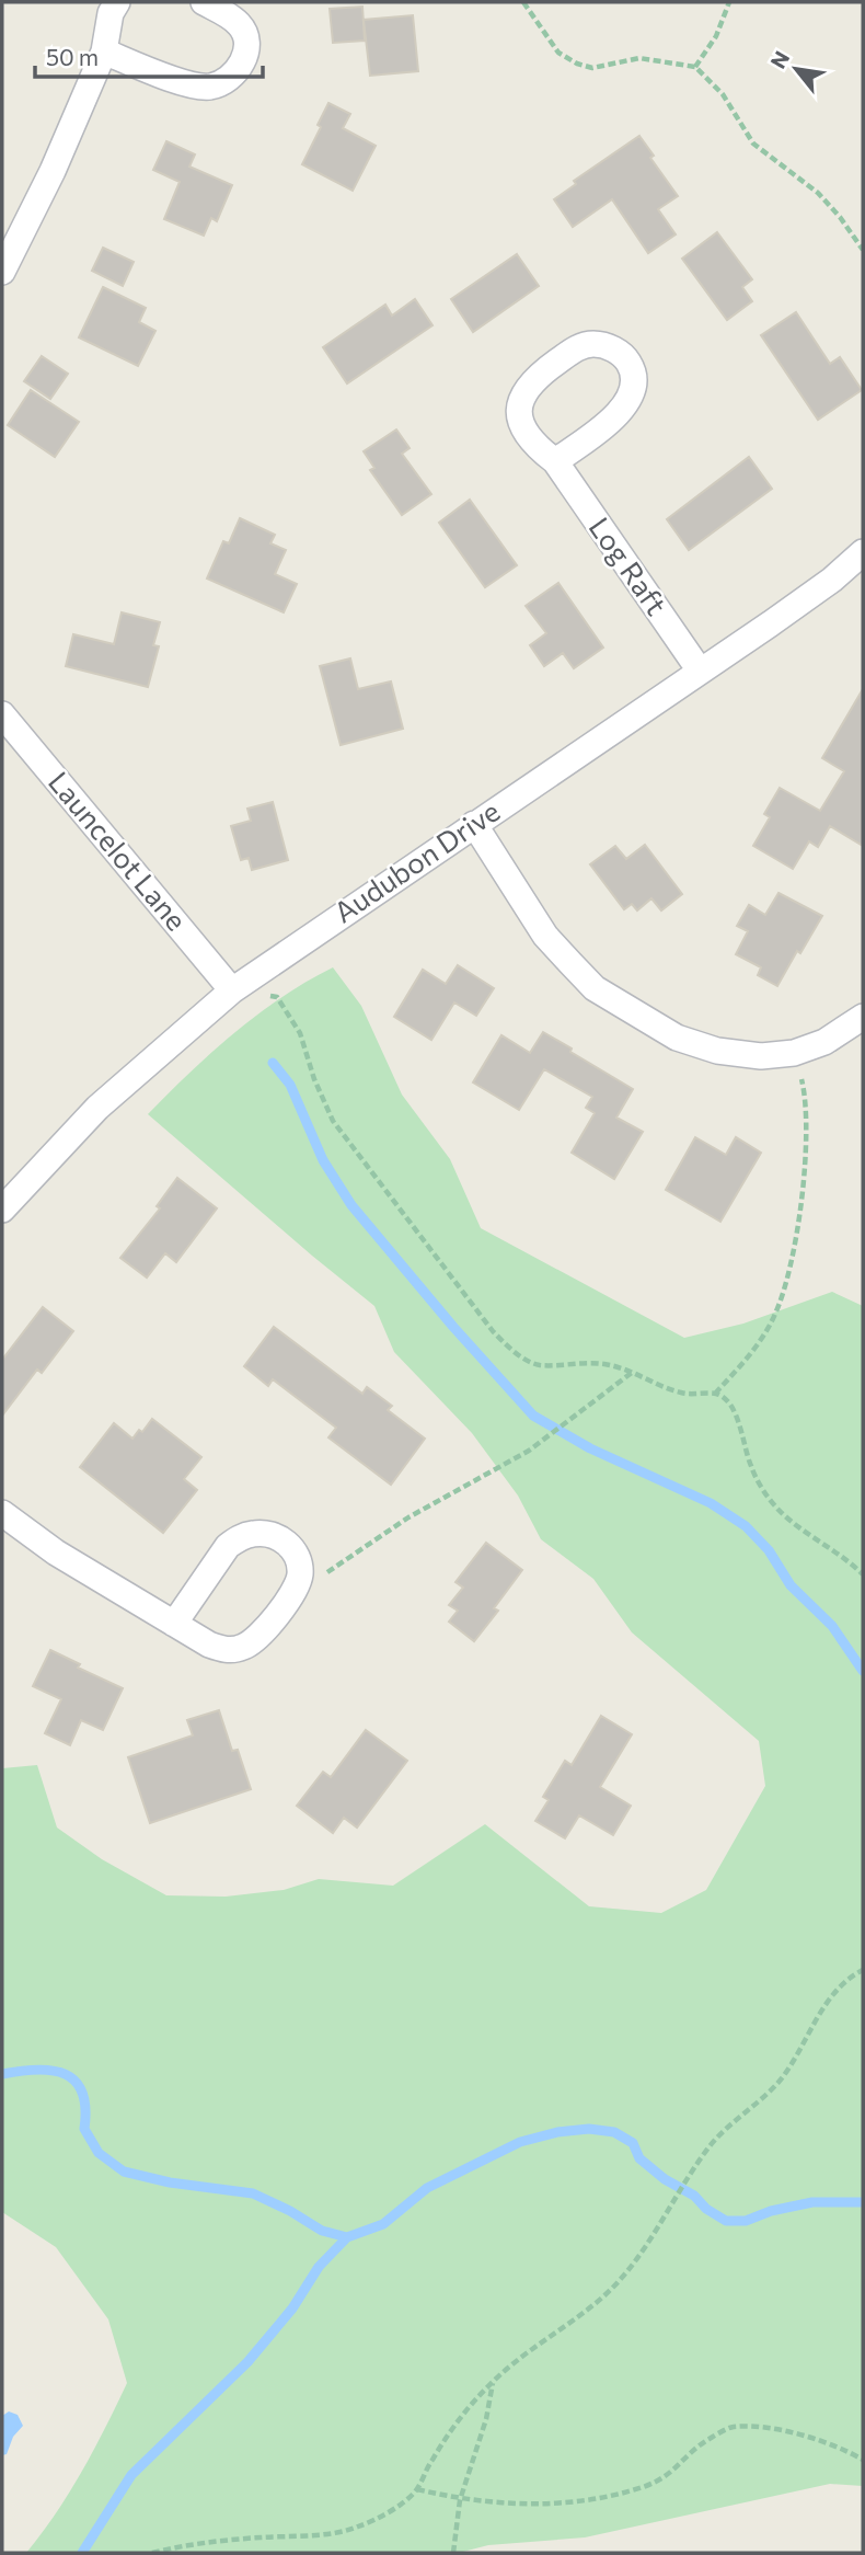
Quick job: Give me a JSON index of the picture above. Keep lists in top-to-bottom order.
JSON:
{
  "streets": {
    "street": ["Log Raft", "Launcelot Lane", "Audubon Drive"]
  },
  "crossings": [
    ["Log Raft", "Audubon Drive"],
    ["Launcelot Lane", "Audubon Drive"]
  ],
  "scale_bar": "50 m",
  "north": "top left"
}
